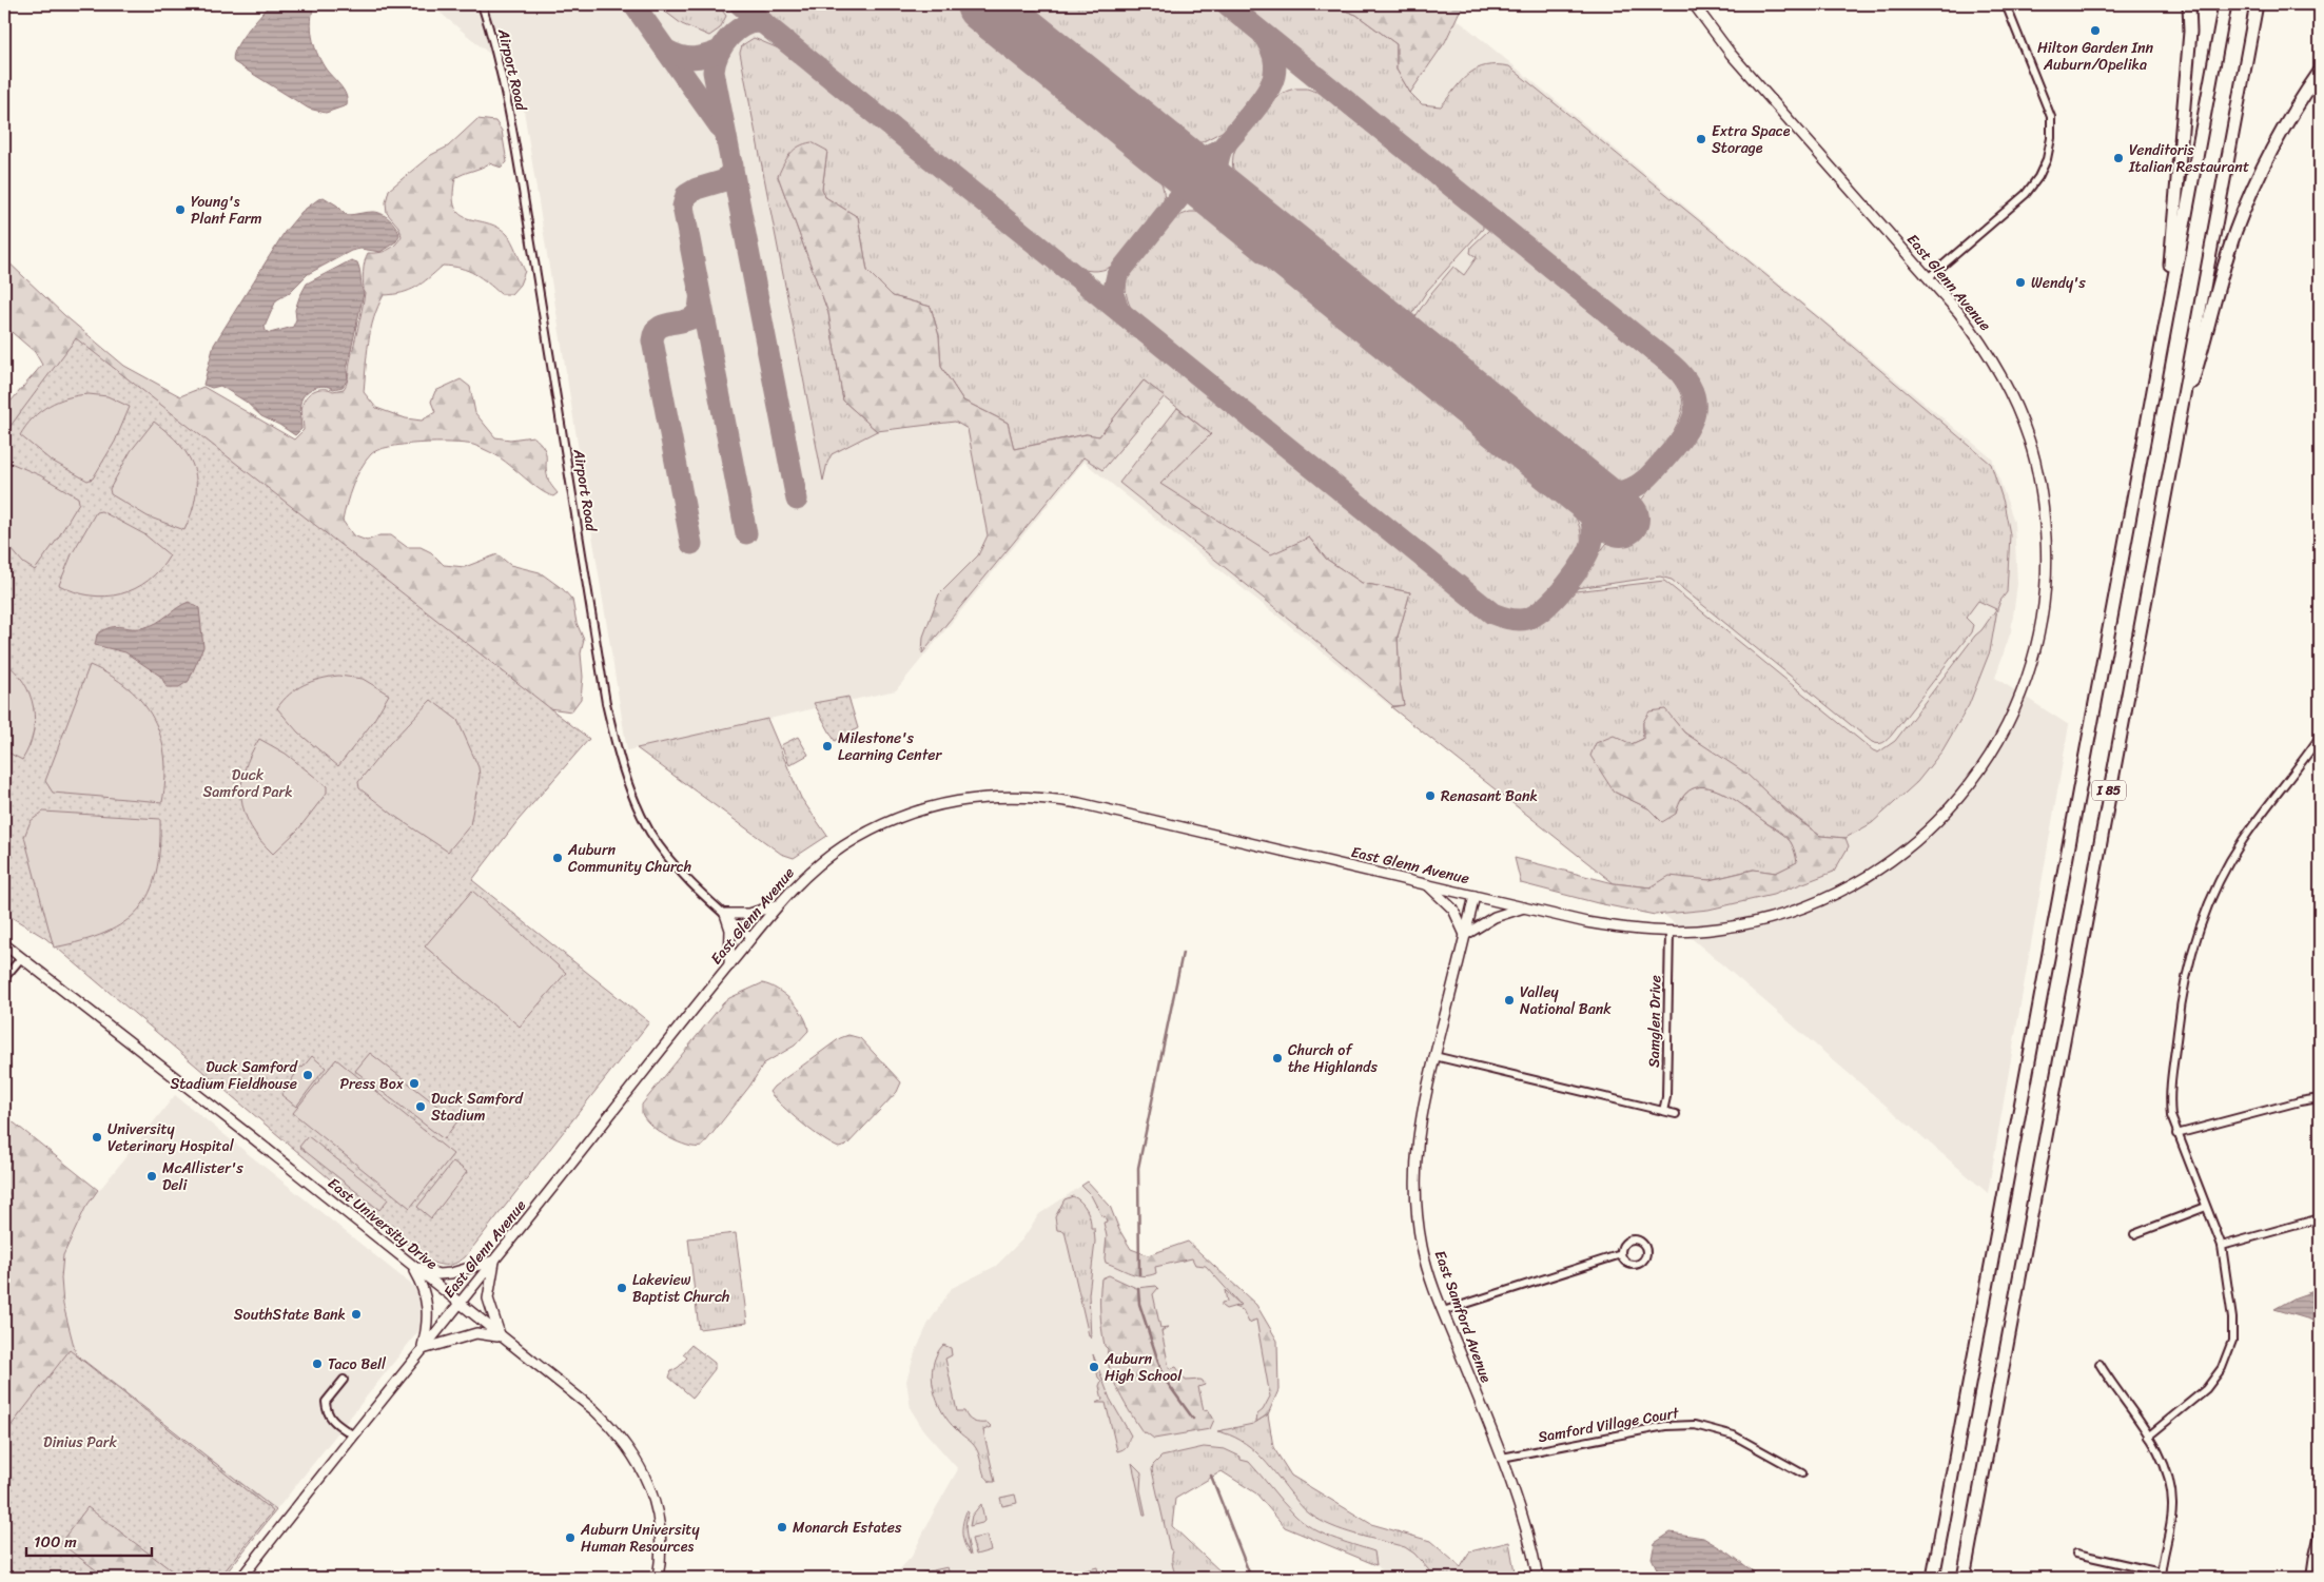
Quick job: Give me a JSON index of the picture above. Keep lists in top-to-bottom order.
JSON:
{
  "streets": {
    "highway": ["I 85"],
    "main road": ["East Glenn Avenue", "East University Drive", "East Samford Avenue"],
    "street": ["Airport Road", "Samglen Drive", "Samford Village Court"]
  },
  "crossings": [
    ["Airport Road", "East Glenn Avenue"],
    ["East Glenn Avenue", "Samglen Drive"],
    ["East Glenn Avenue", "East University Drive"],
    ["East Glenn Avenue", "East Samford Avenue"],
    ["East Samford Avenue", "Samford Village Court"]
  ],
  "parks": ["Duck Samford Park", "Dinius Park"],
  "places": [
    "Hilton Garden Inn Auburn/Opelika",
    "Extra Space Storage",
    "Venditoris Italian Restaurant",
    "Young's Plant Farm",
    "Wendy's",
    "Milestone's Learning Center",
    "Renasant Bank",
    "Auburn Community Church",
    "Valley National Bank",
    "Church of the Highlands",
    "Duck Samford Stadium Fieldhouse",
    "Press Box",
    "Duck Samford Stadium",
    "University Veterinary Hospital",
    "McAllister's Deli",
    "Lakeview Baptist Church",
    "SouthState Bank",
    "Taco Bell",
    "Auburn High School",
    "Monarch Estates",
    "Auburn University Human Resources"
  ],
  "scale_bar": "100 m"
}
